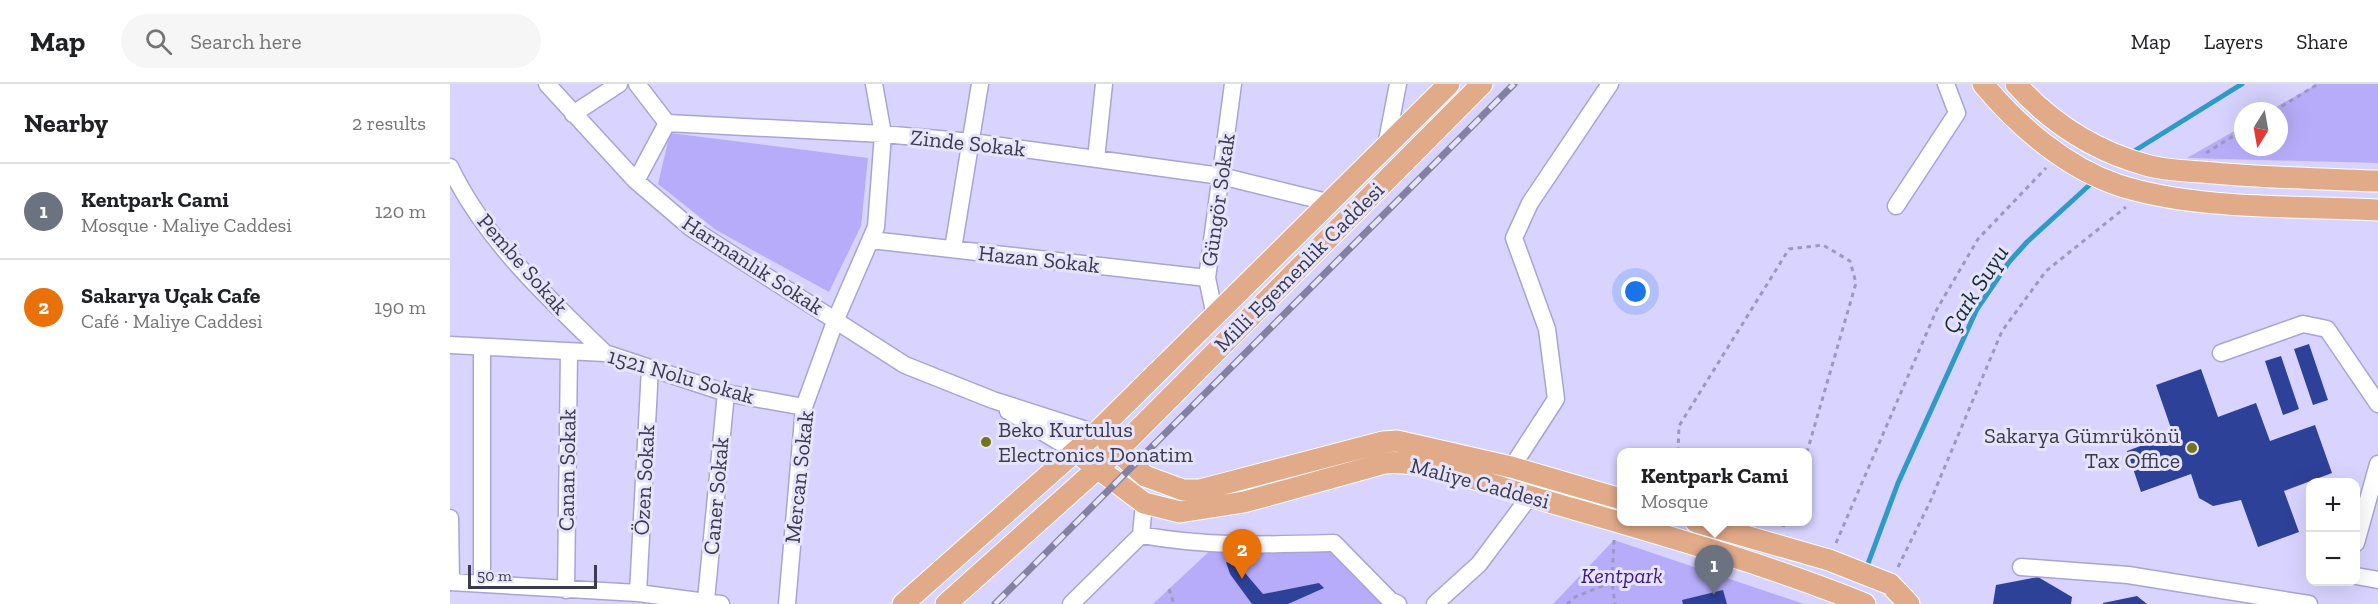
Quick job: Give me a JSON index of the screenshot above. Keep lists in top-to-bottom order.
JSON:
{
  "streets": {
    "main road": ["Milli Egemenlik Caddesi", "Maliye Caddesi"],
    "street": [
      "Zinde Sokak",
      "Güngör Sokak",
      "Hazan Sokak",
      "Pembe Sokak",
      "Harmanlık Sokak",
      "1521 Nolu Sokak",
      "Canan Sokak",
      "Mercan Sokak",
      "Özen Sokak",
      "Caner Sokak"
    ]
  },
  "crossings": [
    ["Zinde Sokak", "Güngör Sokak"],
    ["Zinde Sokak", "Milli Egemenlik Caddesi"],
    ["Zinde Sokak", "Mercan Sokak"],
    ["Güngör Sokak", "Hazan Sokak"],
    ["Güngör Sokak", "Milli Egemenlik Caddesi"],
    ["Hazan Sokak", "Mercan Sokak"],
    ["Pembe Sokak", "1521 Nolu Sokak"],
    ["Harmanlık Sokak", "Milli Egemenlik Caddesi"],
    ["Harmanlık Sokak", "Mercan Sokak"],
    ["Harmanlık Sokak", "Maliye Caddesi"],
    ["Milli Egemenlik Caddesi", "Maliye Caddesi"],
    ["1521 Nolu Sokak", "Canan Sokak"],
    ["1521 Nolu Sokak", "Mercan Sokak"],
    ["1521 Nolu Sokak", "Özen Sokak"],
    ["1521 Nolu Sokak", "Caner Sokak"]
  ],
  "water": ["Çark Suyu"],
  "parks": ["Kentpark"],
  "places": ["Beko Kurtulus Electronics Donatim", "Sakarya Gümrükönü Tax Office"],
  "scale_bar": "50 m",
  "north": "bottom",
  "page": {
    "header": "Map",
    "search": "Search here",
    "nav": ["Map", "Layers", "Share"],
    "heading": ["Nearby", "2 results"],
    "list": [
      {
        "mark": "1",
        "name": "Kentpark Cami",
        "note": "Mosque · Maliye Caddesi",
        "value": "120 m"
      },
      {
        "mark": "2",
        "name": "Sakarya Uçak Cafe",
        "note": "Café · Maliye Caddesi",
        "value": "190 m"
      }
    ],
    "popup": ["Kentpark Cami", "Mosque"],
    "map_buttons": ["+", "−"],
    "pins": ["2", "1"],
    "scale": "50 m"
  }
}
